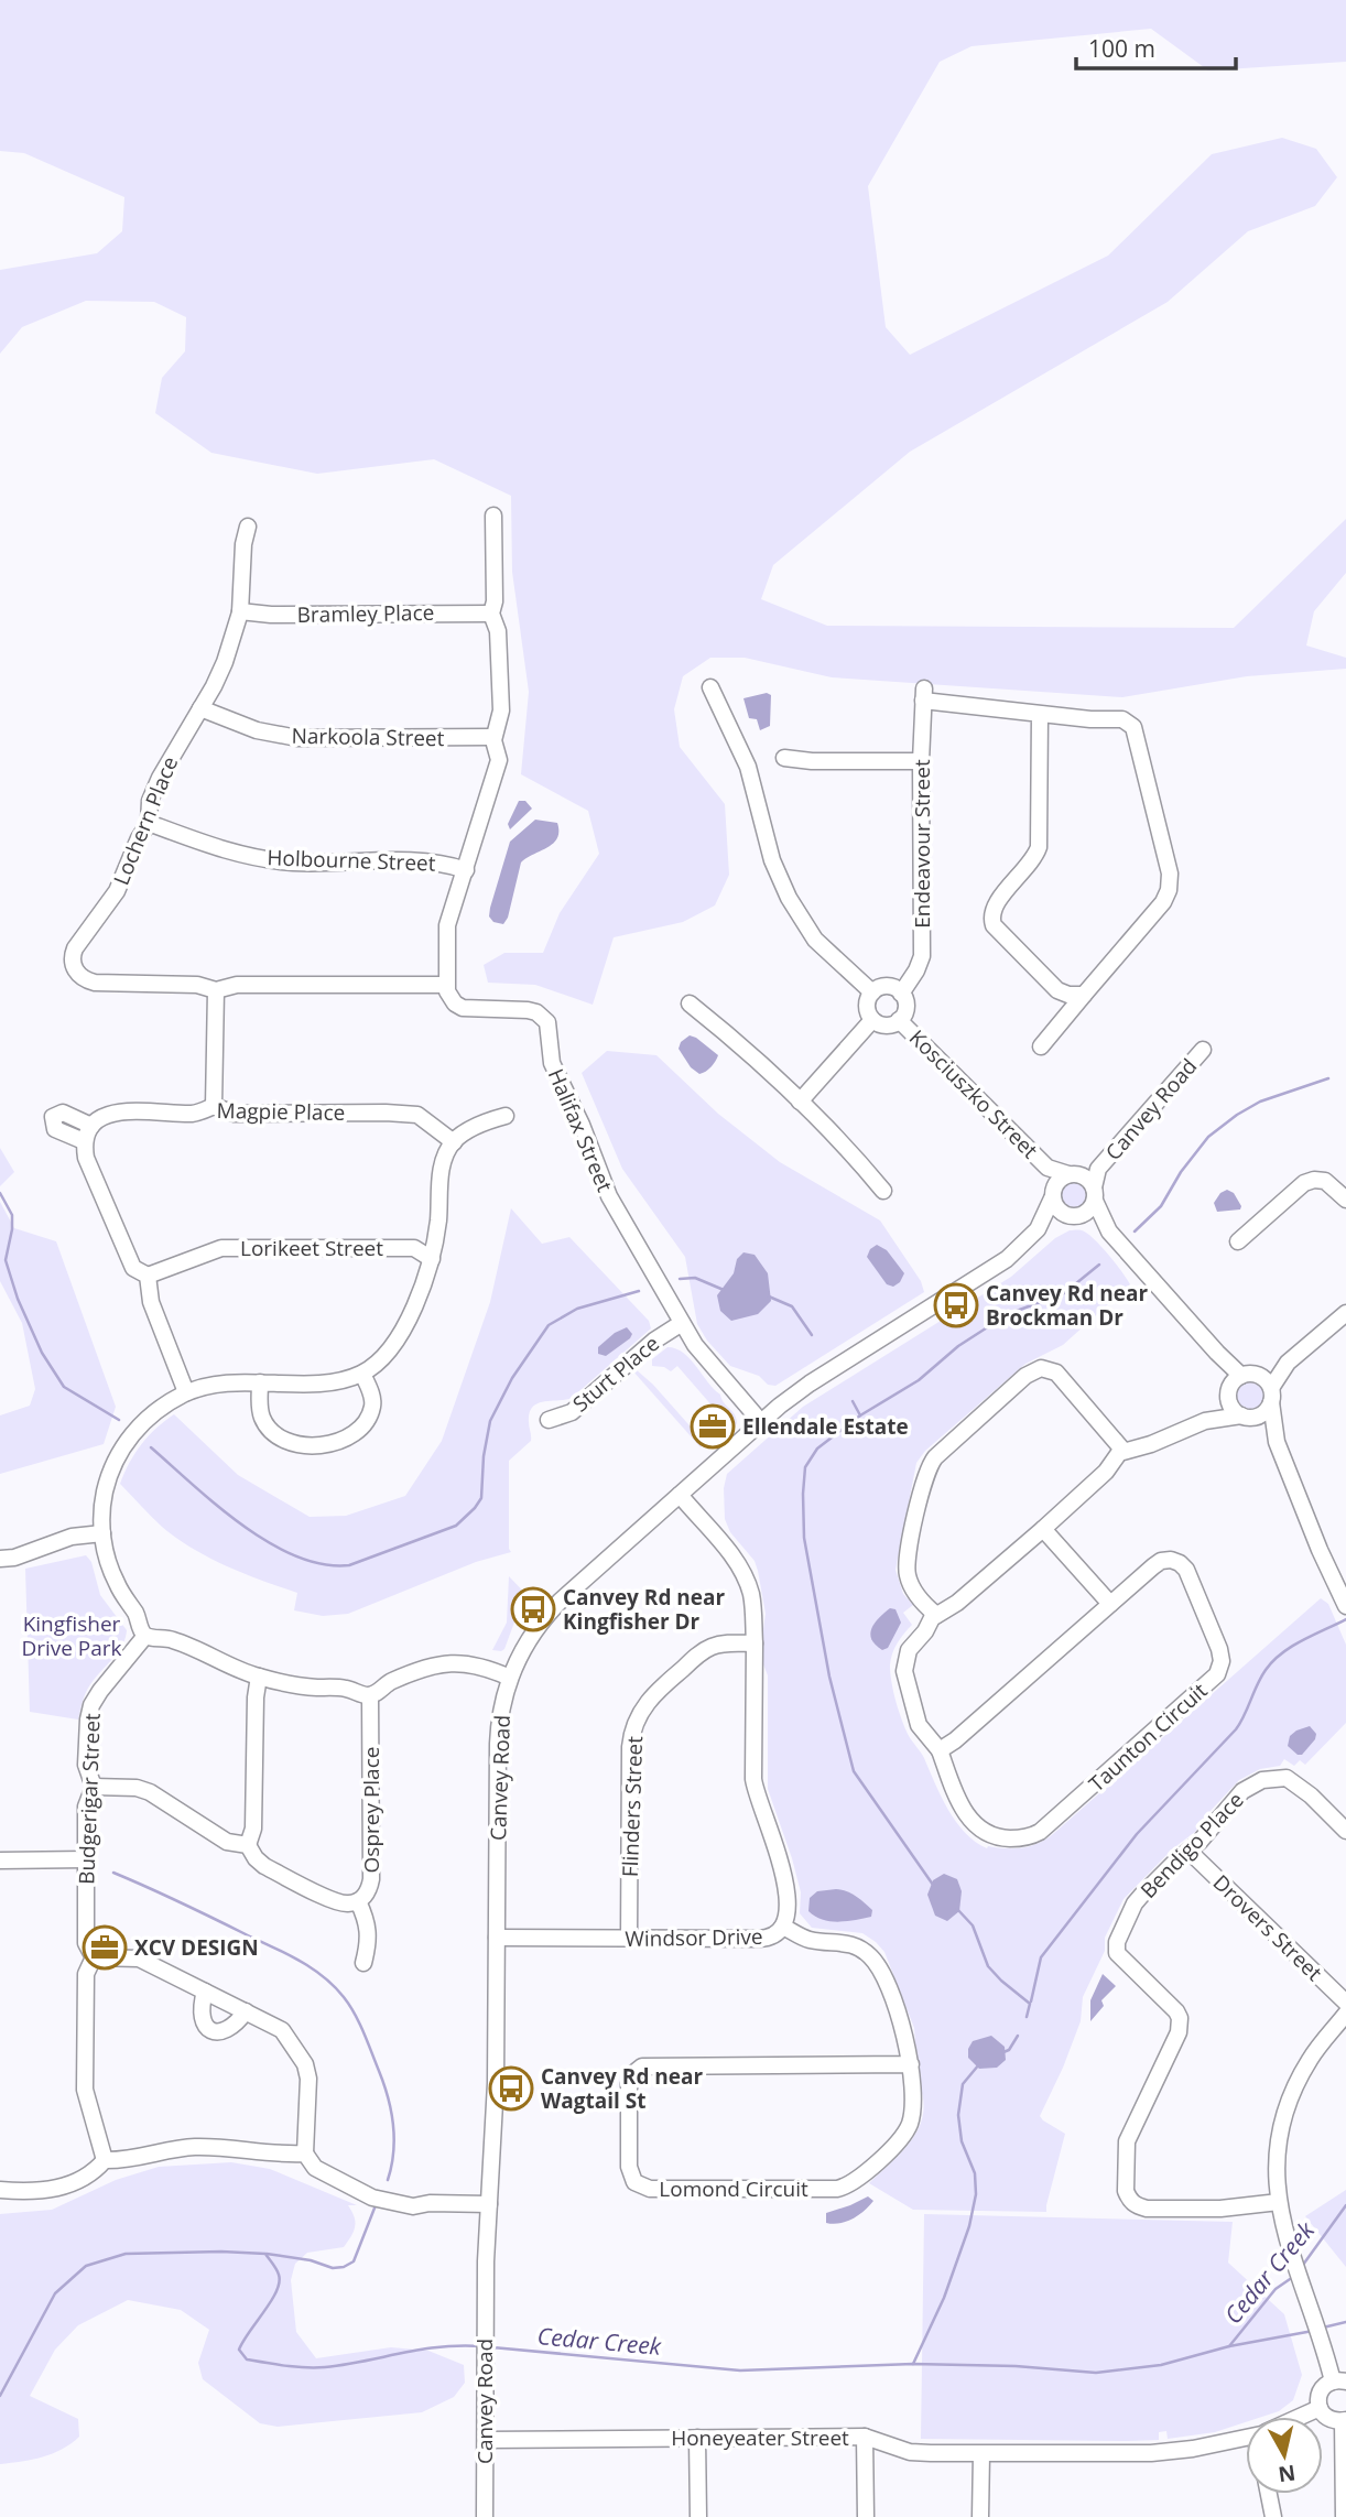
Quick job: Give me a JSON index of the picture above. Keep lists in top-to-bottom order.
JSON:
{
  "streets": {
    "street": [
      "Bramley Place",
      "Narkoola Street",
      "Lochern Place",
      "Endeavour Street",
      "Holbourne Street",
      "Kosciuszko Street",
      "Canvey Road",
      "Magpie Place",
      "Halifax Street",
      "Lorikeet Street",
      "Sturt Place",
      "Taunton Circuit",
      "Budgerigar Street",
      "Flinders Street",
      "Osprey Place",
      "Bendigo Place",
      "Drovers Street",
      "Windsor Drive",
      "Lomond Circuit",
      "Honeyeater Street"
    ]
  },
  "crossings": [
    ["Bramley Place", "Lochern Place"],
    ["Narkoola Street", "Lochern Place"],
    ["Lochern Place", "Holbourne Street"],
    ["Lochern Place", "Halifax Street"],
    ["Endeavour Street", "Kosciuszko Street"],
    ["Kosciuszko Street", "Canvey Road"],
    ["Canvey Road", "Halifax Street"],
    ["Canvey Road", "Windsor Drive"],
    ["Canvey Road", "Honeyeater Street"],
    ["Halifax Street", "Sturt Place"],
    ["Flinders Street", "Windsor Drive"],
    ["Bendigo Place", "Drovers Street"],
    ["Windsor Drive", "Lomond Circuit"]
  ],
  "water": ["Cedar Creek"],
  "parks": ["Kingfisher Drive Park"],
  "places": {
    "bus stop": ["Canvey Rd near Brockman Dr", "Canvey Rd near Kingfisher Dr", "Canvey Rd near Wagtail St"],
    "office": ["Ellendale Estate", "XCV DESIGN"]
  },
  "scale_bar": "100 m",
  "north": "bottom"
}
